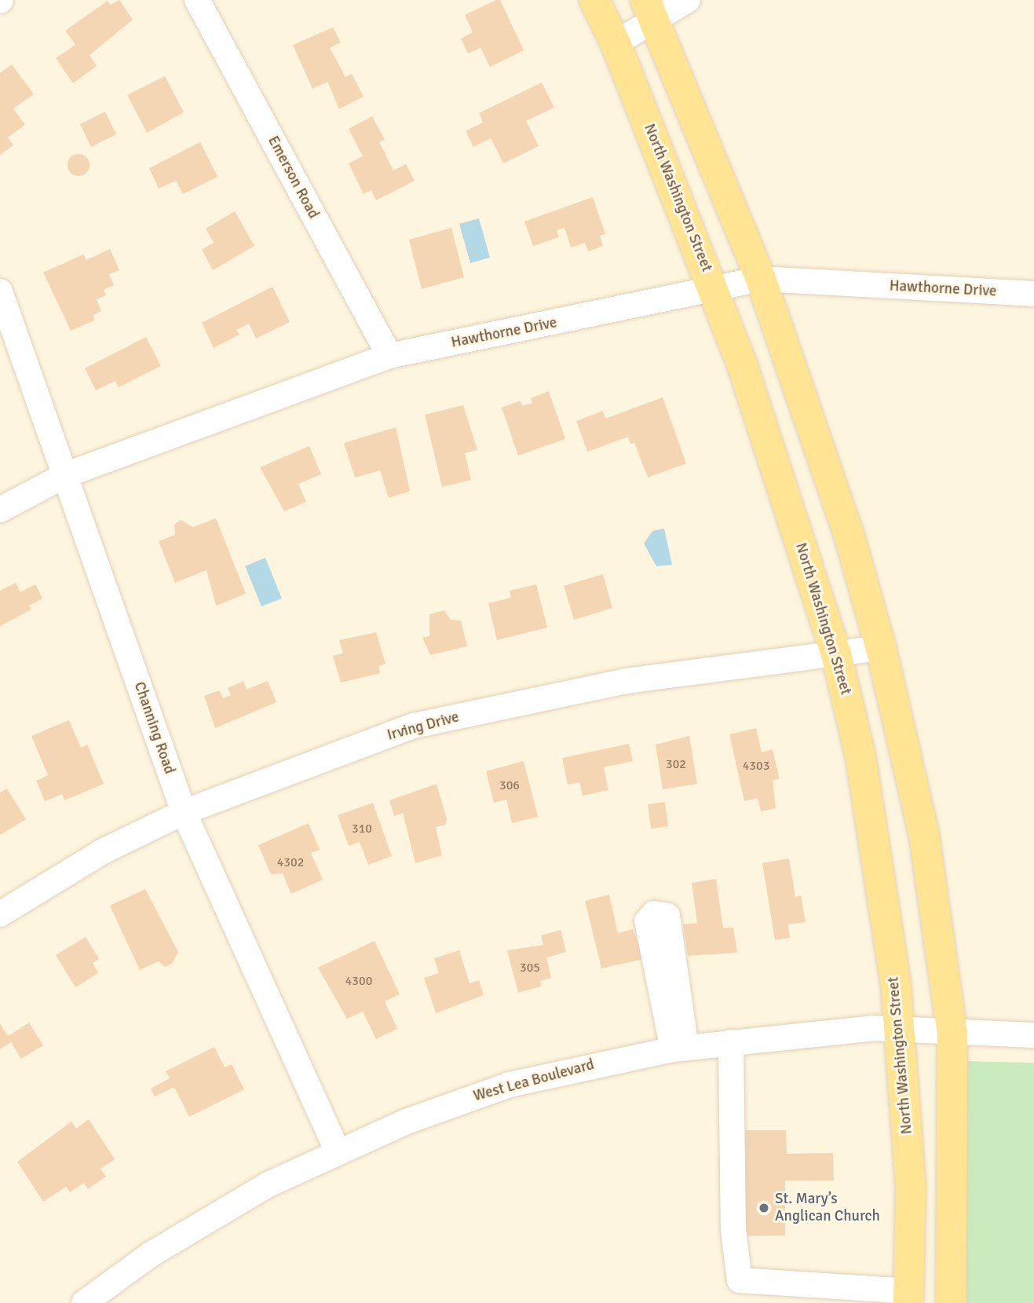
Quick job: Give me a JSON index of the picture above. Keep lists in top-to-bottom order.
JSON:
{
  "streets": {
    "main road": ["North Washington Street"],
    "street": [
      "Emerson Road",
      "Hawthorne Drive",
      "Irving Drive",
      "Channing Road",
      "West Lea Boulevard"
    ]
  },
  "crossings": [
    ["Emerson Road", "Hawthorne Drive"],
    ["North Washington Street", "Hawthorne Drive"],
    ["North Washington Street", "Irving Drive"],
    ["North Washington Street", "West Lea Boulevard"],
    ["Hawthorne Drive", "Channing Road"],
    ["Irving Drive", "Channing Road"],
    ["Channing Road", "West Lea Boulevard"]
  ],
  "places": ["St. Mary’s Anglican Church"],
  "house_numbers": [
    "302",
    "4303",
    "306",
    "310",
    "4302",
    "305",
    "4300"
  ]
}
